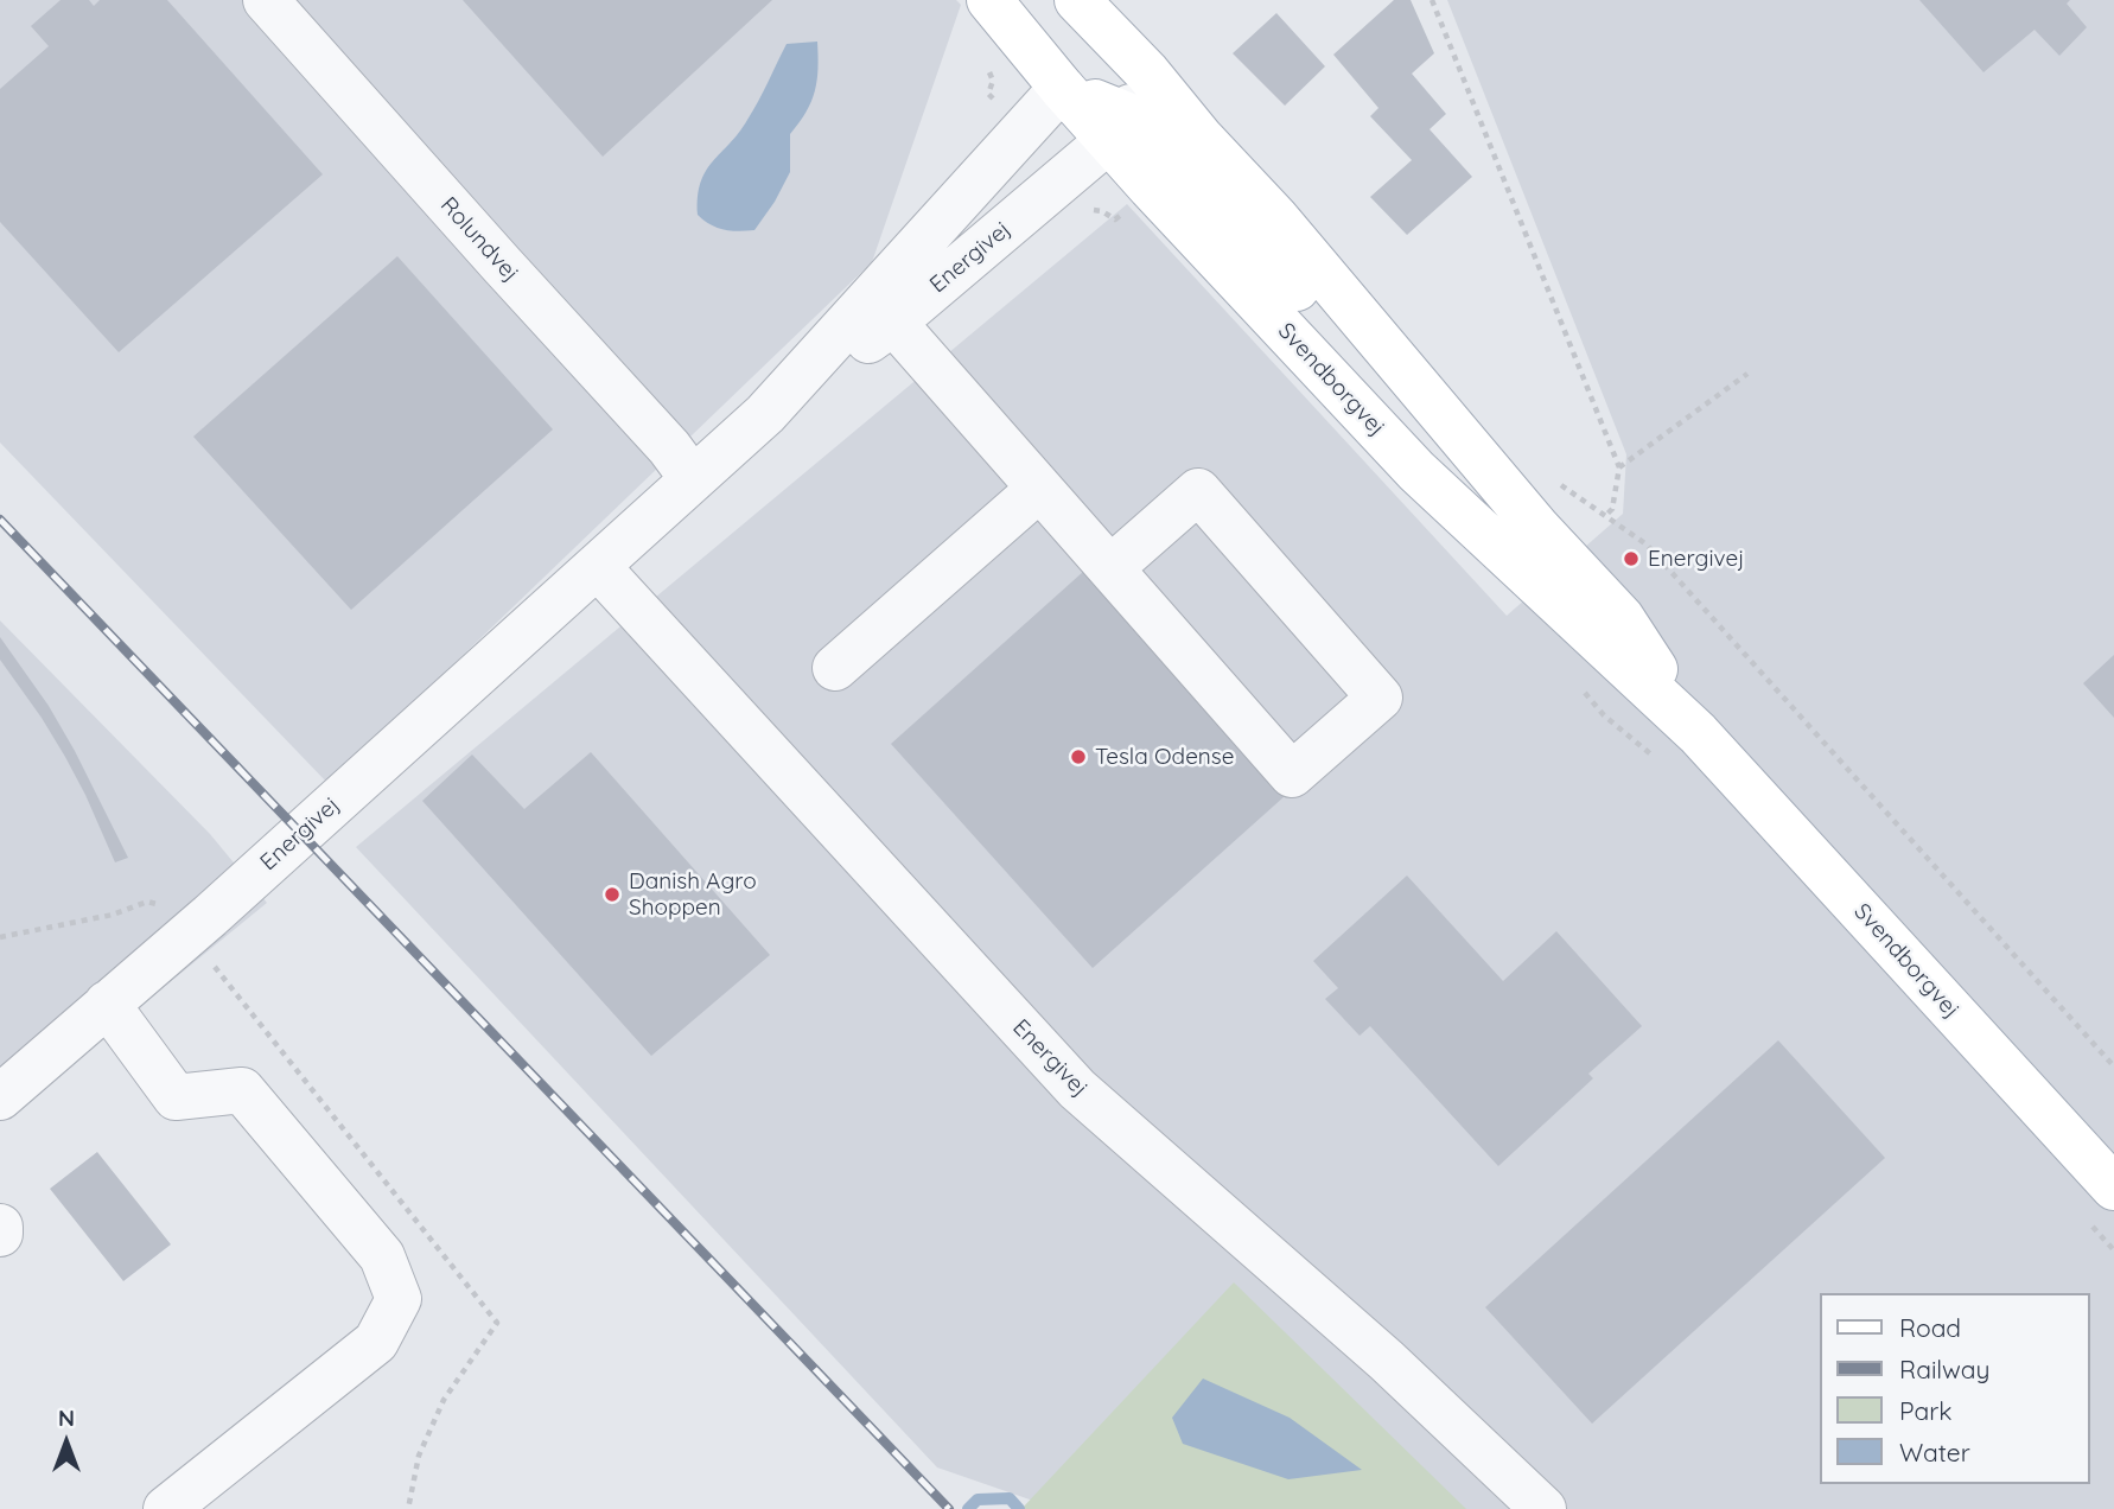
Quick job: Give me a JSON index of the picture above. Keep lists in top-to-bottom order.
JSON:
{
  "streets": {
    "main road": ["Svendborgvej"],
    "street": ["Rolundvej", "Energivej"]
  },
  "crossings": [
    ["Rolundvej", "Energivej"],
    ["Energivej", "Svendborgvej"]
  ],
  "places": ["Energivej", "Tesla Odense", "Danish Agro Shoppen"],
  "legend": [
    "Road",
    "Railway",
    "Park",
    "Water"
  ],
  "north": "top"
}
